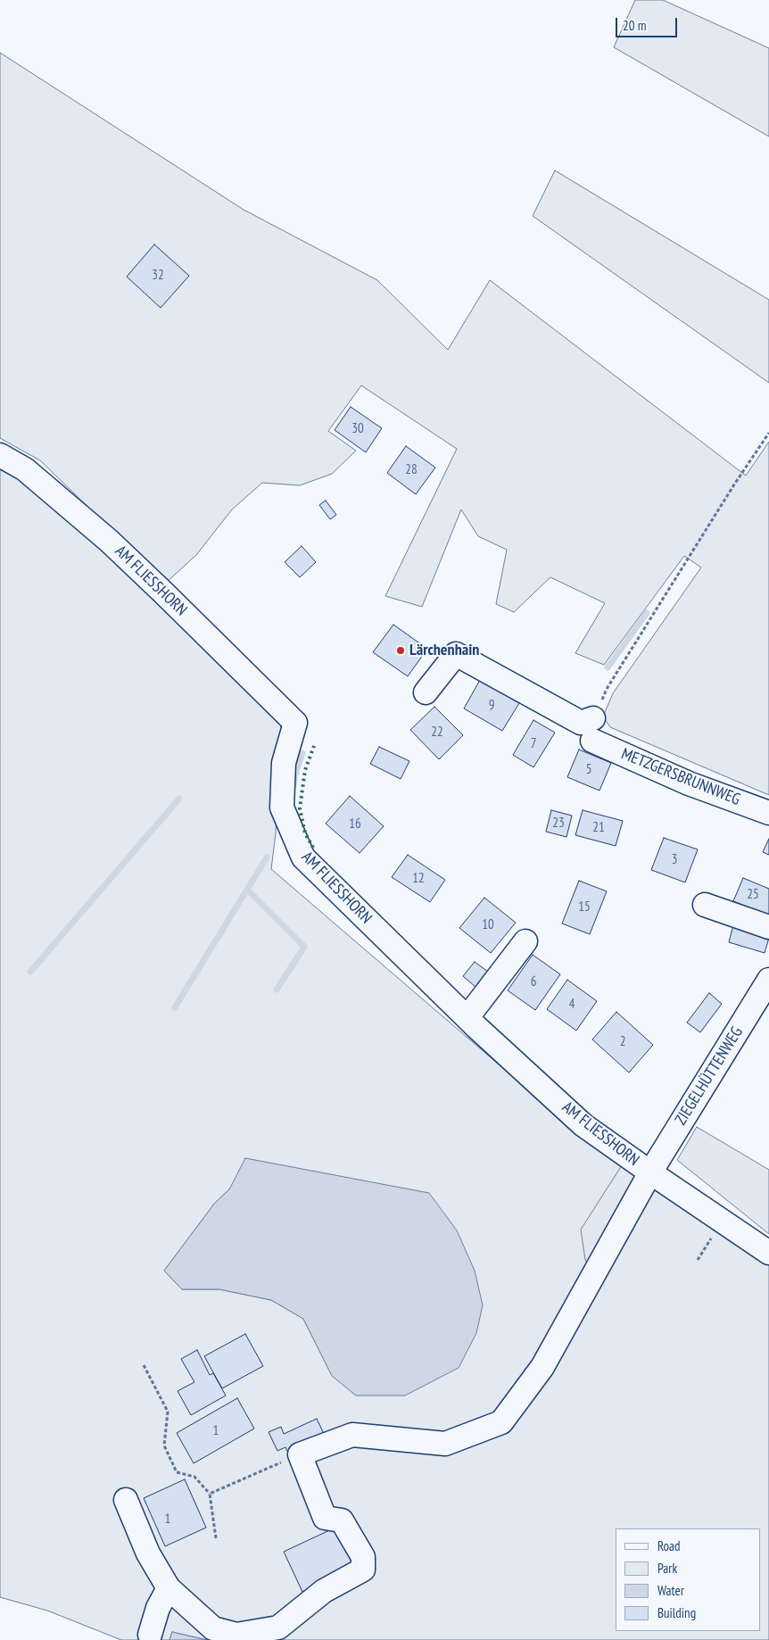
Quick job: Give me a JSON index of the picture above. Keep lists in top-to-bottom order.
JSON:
{
  "streets": {
    "street": ["AM FLIESSHORN", "METZGERSBRUNNWEG", "ZIEGELHÜTTENWEG"]
  },
  "crossings": [
    ["AM FLIESSHORN", "ZIEGELHÜTTENWEG"]
  ],
  "places": ["Lärchenhain"],
  "house_numbers": [
    "32",
    "30",
    "28",
    "9",
    "22",
    "7",
    "5",
    "23",
    "16",
    "21",
    "3",
    "12",
    "25",
    "15",
    "10",
    "6",
    "4",
    "2",
    "1",
    "1"
  ],
  "legend": [
    "Road",
    "Park",
    "Water",
    "Building"
  ],
  "scale_bar": "20 m"
}
